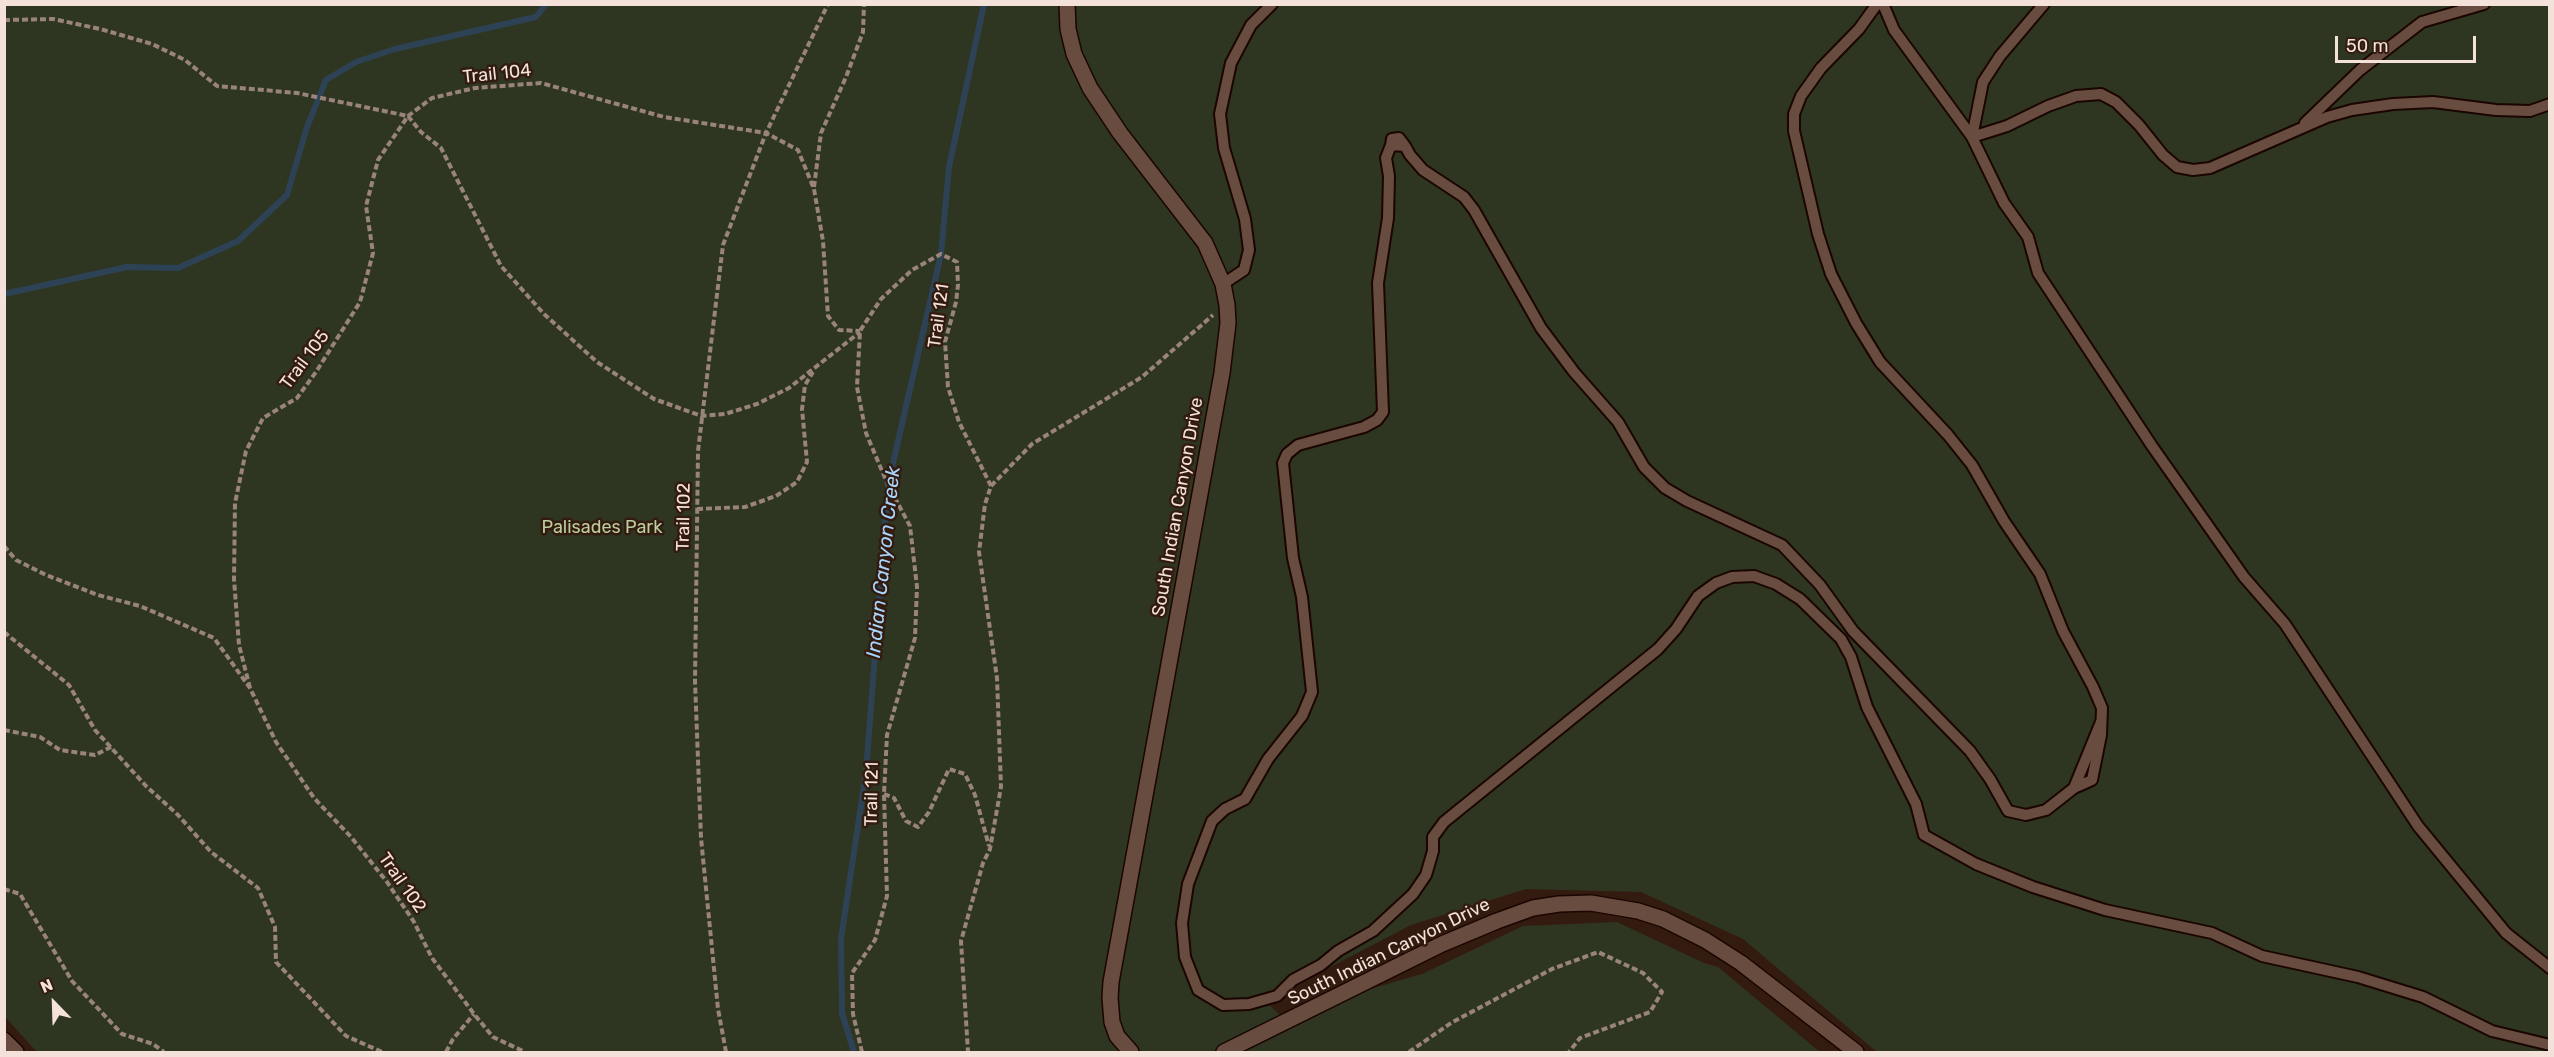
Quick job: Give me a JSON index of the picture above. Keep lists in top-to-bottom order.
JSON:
{
  "streets": {
    "street": ["South Indian Canyon Drive"],
    "path": [
      "Trail 104",
      "Trail 121",
      "Trail 105",
      "Trail 102"
    ]
  },
  "crossings": [
    ["Trail 104", "Trail 121"],
    ["Trail 104", "Trail 105"],
    ["Trail 104", "Trail 102"],
    ["Trail 105", "Trail 102"]
  ],
  "water": ["Indian Canyon Creek"],
  "parks": ["Palisades Park"],
  "scale_bar": "50 m",
  "north": "top left"
}
